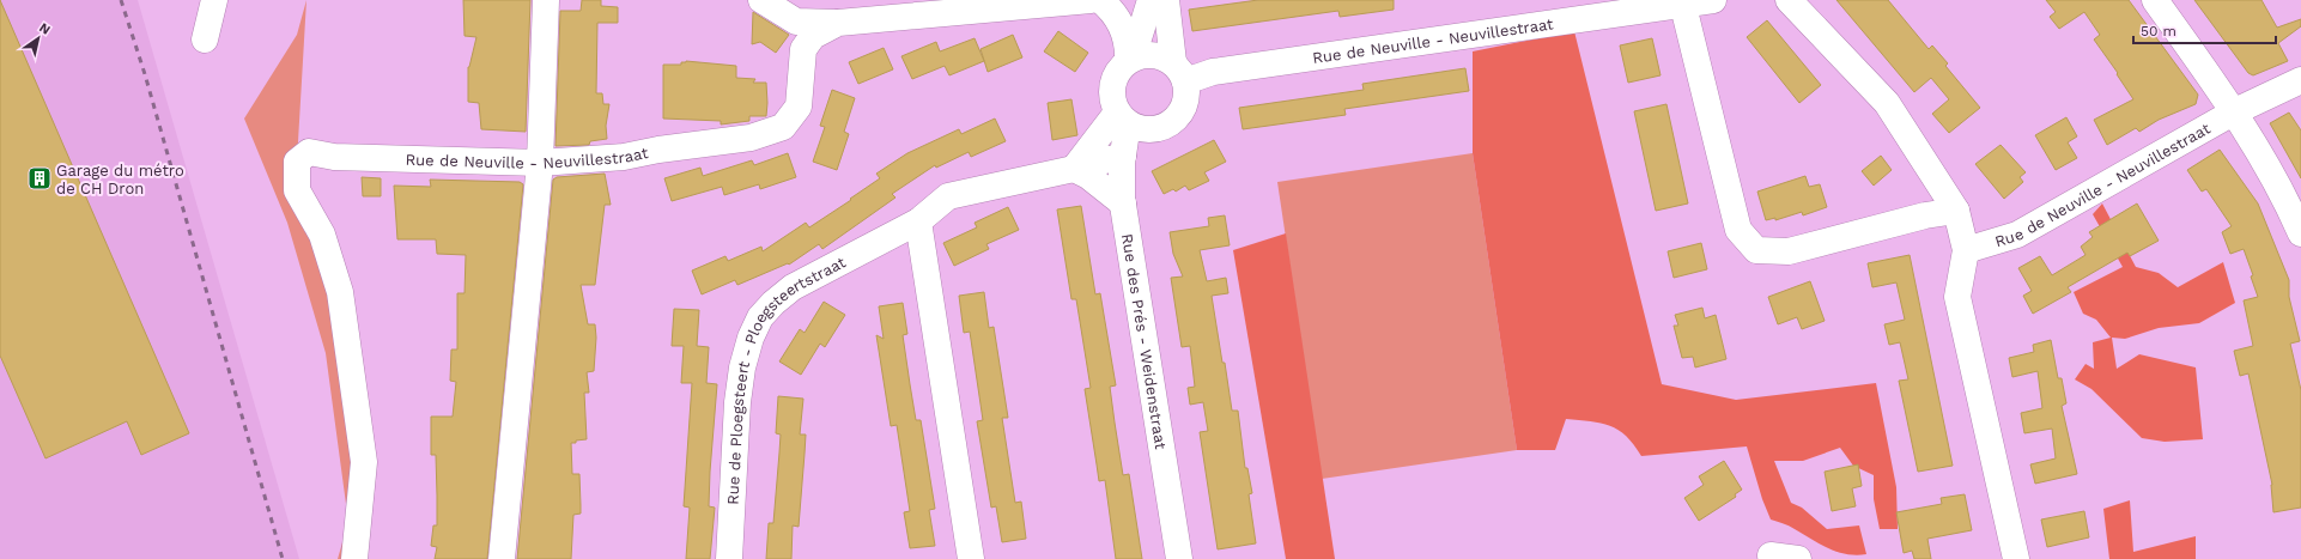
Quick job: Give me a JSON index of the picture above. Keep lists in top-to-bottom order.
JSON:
{
  "streets": {
    "street": ["Rue de Neuville - Neuvillestraat", "Rue des Prés - Weidenstraat", "Rue de Ploegsteert - Ploegsteertstraat"]
  },
  "crossings": [
    ["Rue de Neuville - Neuvillestraat", "Rue des Prés - Weidenstraat"],
    ["Rue des Prés - Weidenstraat", "Rue de Ploegsteert - Ploegsteertstraat"]
  ],
  "places": {
    "building": ["Garage du métro de CH Dron"]
  },
  "scale_bar": "50 m",
  "north": "top right"
}
